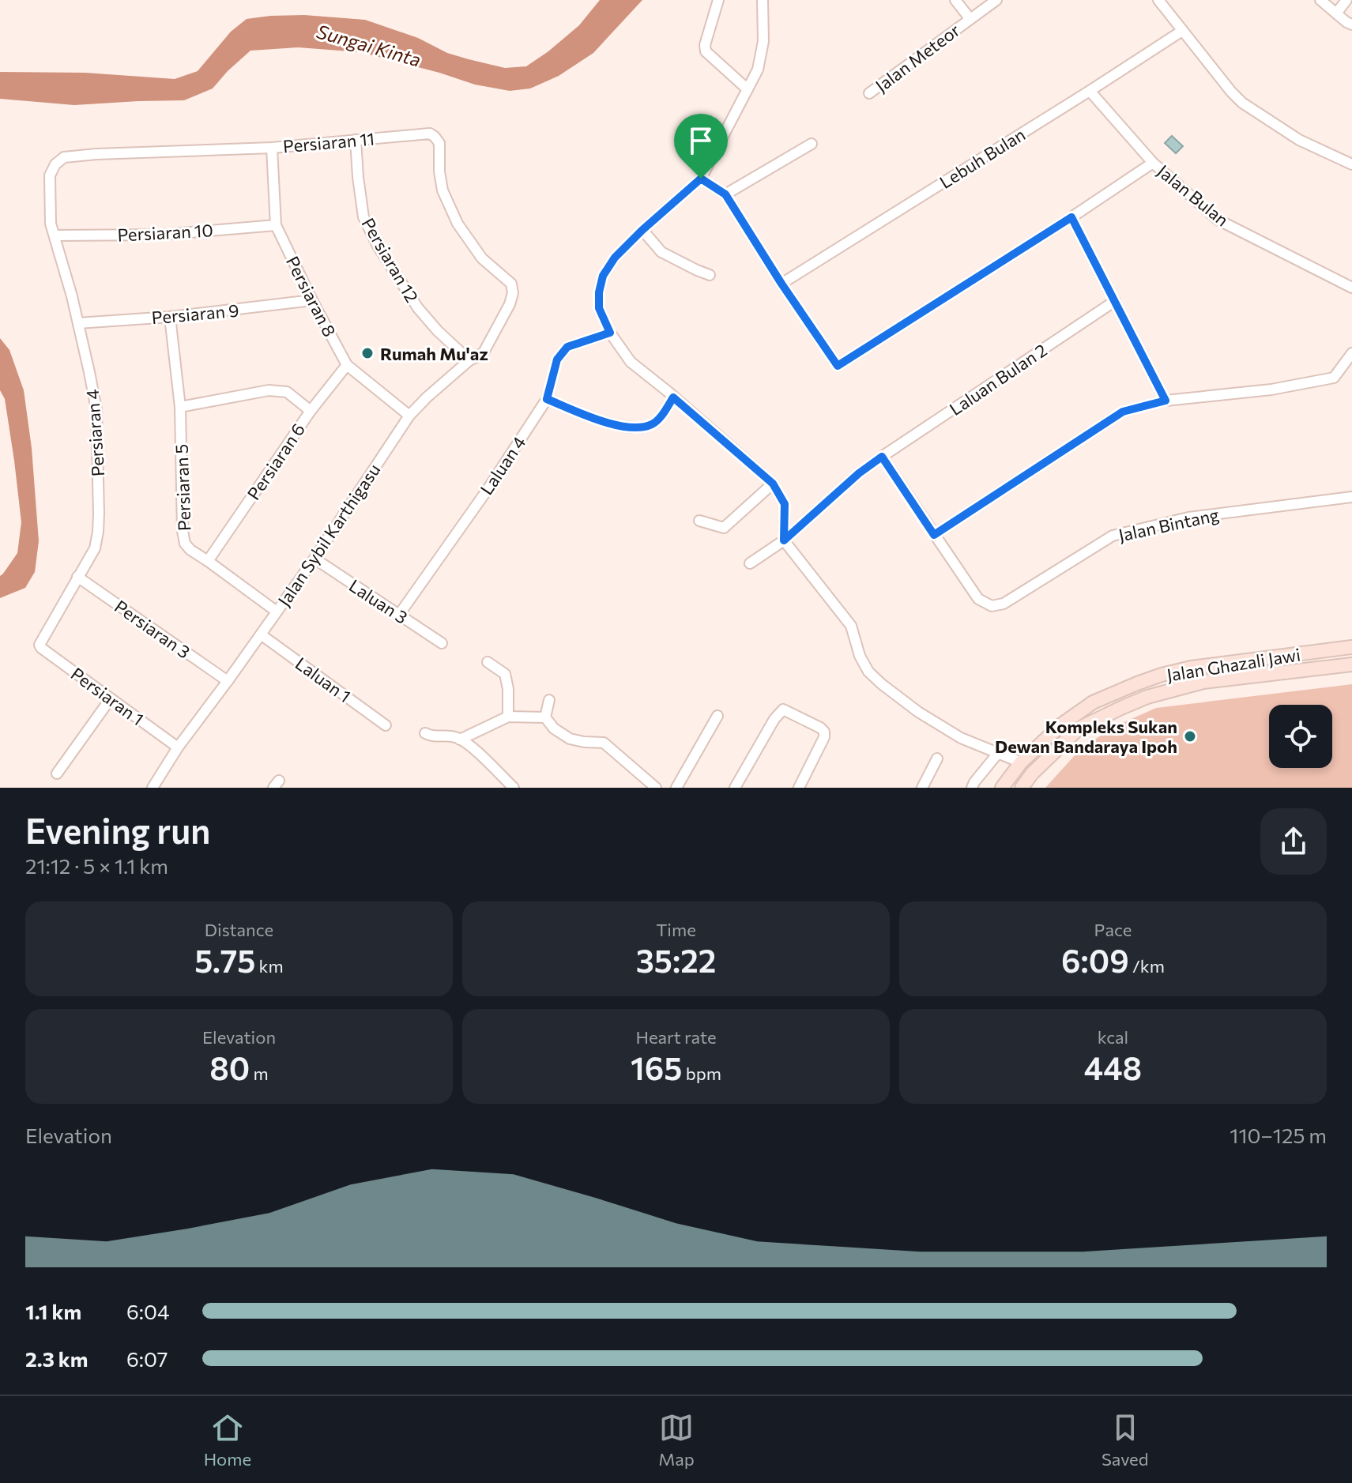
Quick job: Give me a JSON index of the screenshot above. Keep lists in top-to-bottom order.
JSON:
{
  "streets": {
    "main road": ["Jalan Ghazali Jawi"],
    "street": [
      "Jalan Meteor",
      "Persiaran 11",
      "Lebuh Bulan",
      "Jalan Bulan",
      "Persiaran 10",
      "Persiaran 12",
      "Persiaran 8",
      "Persiaran 9",
      "Laluan Bulan 2",
      "Persiaran 4",
      "Persiaran 6",
      "Laluan 4",
      "Persiaran 5",
      "Jalan Bintang",
      "Jalan Sybil Karthigasu",
      "Laluan 3",
      "Persiaran 3",
      "Laluan 1",
      "Persiaran 1"
    ]
  },
  "crossings": [
    ["Persiaran 11", "Persiaran 12"],
    ["Persiaran 11", "Persiaran 8"],
    ["Persiaran 11", "Persiaran 4"],
    ["Persiaran 11", "Jalan Sybil Karthigasu"],
    ["Lebuh Bulan", "Jalan Bulan"],
    ["Persiaran 10", "Persiaran 8"],
    ["Persiaran 10", "Persiaran 4"],
    ["Persiaran 12", "Jalan Sybil Karthigasu"],
    ["Persiaran 8", "Persiaran 9"],
    ["Persiaran 8", "Persiaran 6"],
    ["Persiaran 8", "Jalan Sybil Karthigasu"],
    ["Persiaran 9", "Persiaran 4"],
    ["Persiaran 9", "Persiaran 5"],
    ["Persiaran 4", "Persiaran 3"],
    ["Persiaran 4", "Persiaran 1"],
    ["Persiaran 6", "Persiaran 5"],
    ["Laluan 4", "Laluan 3"],
    ["Persiaran 5", "Jalan Sybil Karthigasu"],
    ["Jalan Sybil Karthigasu", "Laluan 3"],
    ["Jalan Sybil Karthigasu", "Persiaran 3"],
    ["Jalan Sybil Karthigasu", "Laluan 1"],
    ["Jalan Sybil Karthigasu", "Persiaran 1"]
  ],
  "water": ["Sungai Kinta"],
  "places": ["Rumah Mu'az", "Kompleks Sukan Dewan Bandaraya Ipoh"],
  "page": {
    "heading": ["Evening run", "21:12 · 5 × 1.1 km"],
    "stats": [
      ["Distance", "5.75 km"],
      ["Time", "35:22"],
      ["Pace", "6:09 /km"],
      ["Elevation", "80 m"],
      ["Heart rate", "165 bpm"],
      ["kcal", "448"]
    ],
    "chart": ["Elevation", "110–125 m"],
    "list": [
      {
        "name": "1.1 km",
        "note": "6:04"
      },
      {
        "name": "2.3 km",
        "note": "6:07"
      }
    ],
    "tabs": ["Home", "Map", "Saved"]
  }
}
